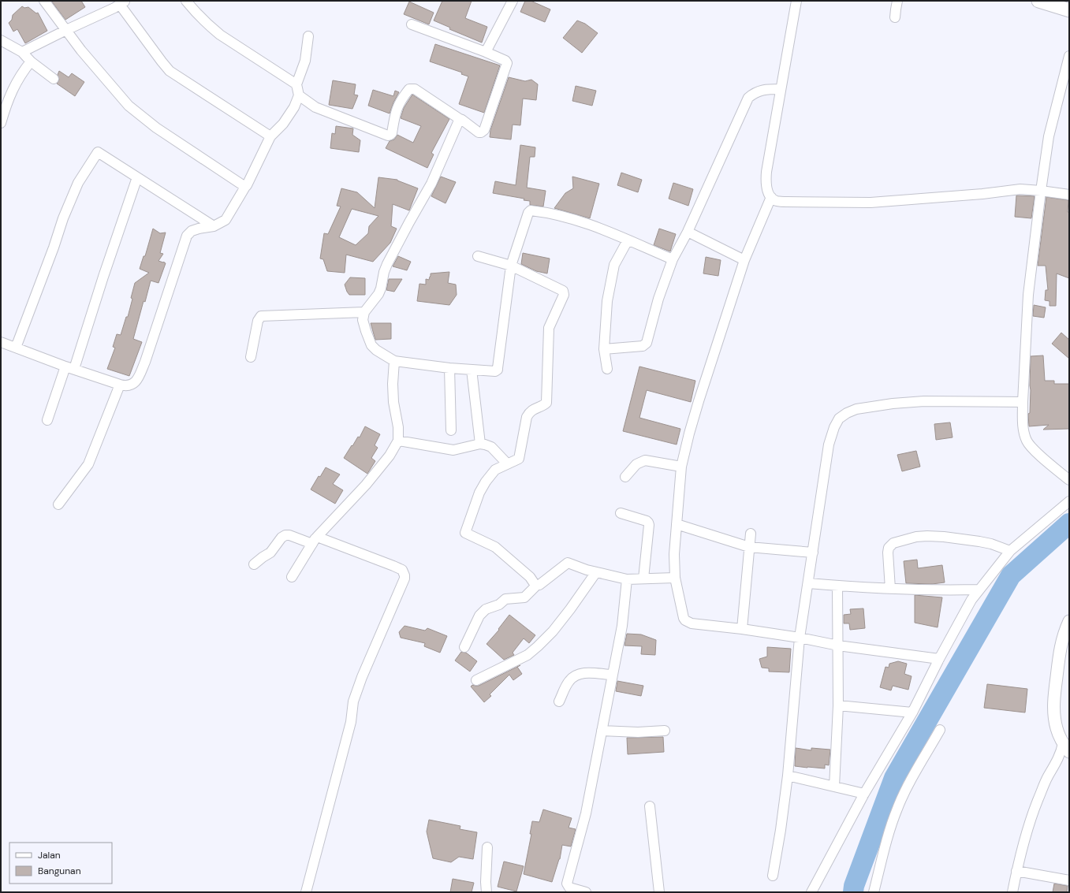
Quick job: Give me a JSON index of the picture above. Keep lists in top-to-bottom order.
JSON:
{
  "legend": ["Jalan", "Bangunan"]
}
